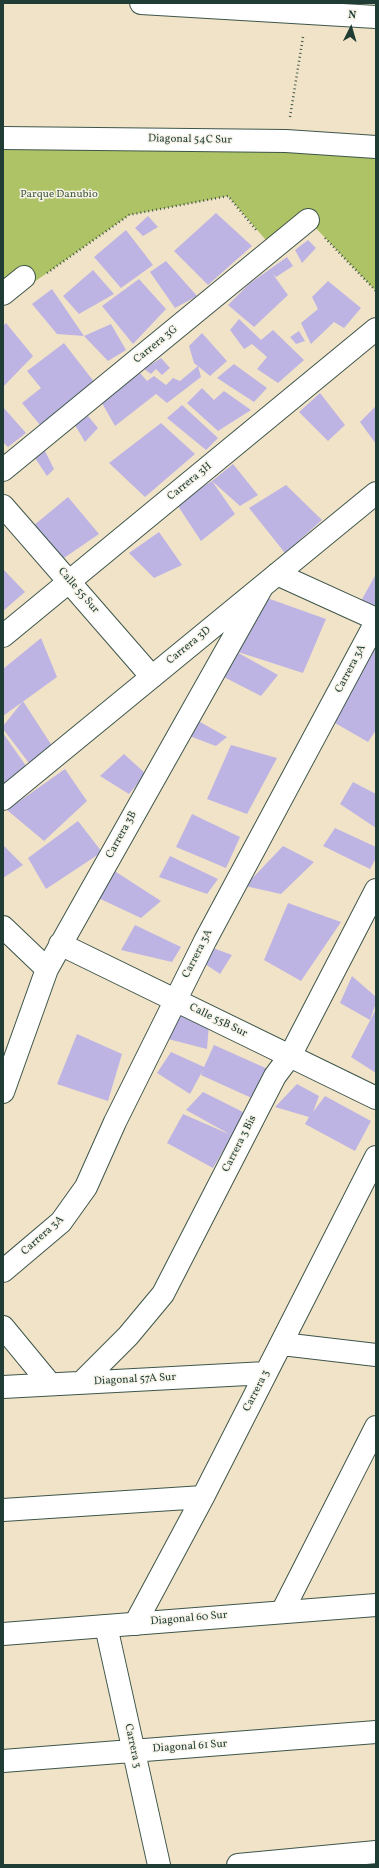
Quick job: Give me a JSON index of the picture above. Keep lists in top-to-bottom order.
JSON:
{
  "streets": {
    "street": [
      "Diagonal 54C Sur",
      "Carrera 3G",
      "Carrera 3H",
      "Calle 55 Sur",
      "Carrera 3D",
      "Carrera 3A",
      "Carrera 3B",
      "Calle 55B Sur",
      "Carrera 3 Bis",
      "Diagonal 57A Sur",
      "Carrera 3",
      "Diagonal 60 Sur",
      "Diagonal 61 Sur"
    ]
  },
  "crossings": [
    ["Carrera 3H", "Calle 55 Sur"],
    ["Calle 55 Sur", "Carrera 3D"],
    ["Carrera 3D", "Carrera 3B"],
    ["Carrera 3A", "Calle 55B Sur"],
    ["Carrera 3B", "Calle 55B Sur"],
    ["Calle 55B Sur", "Carrera 3 Bis"],
    ["Carrera 3 Bis", "Diagonal 57A Sur"],
    ["Diagonal 57A Sur", "Carrera 3"],
    ["Carrera 3", "Diagonal 60 Sur"],
    ["Carrera 3", "Diagonal 61 Sur"]
  ],
  "parks": ["Parque Danubio"],
  "north": "top"
}
